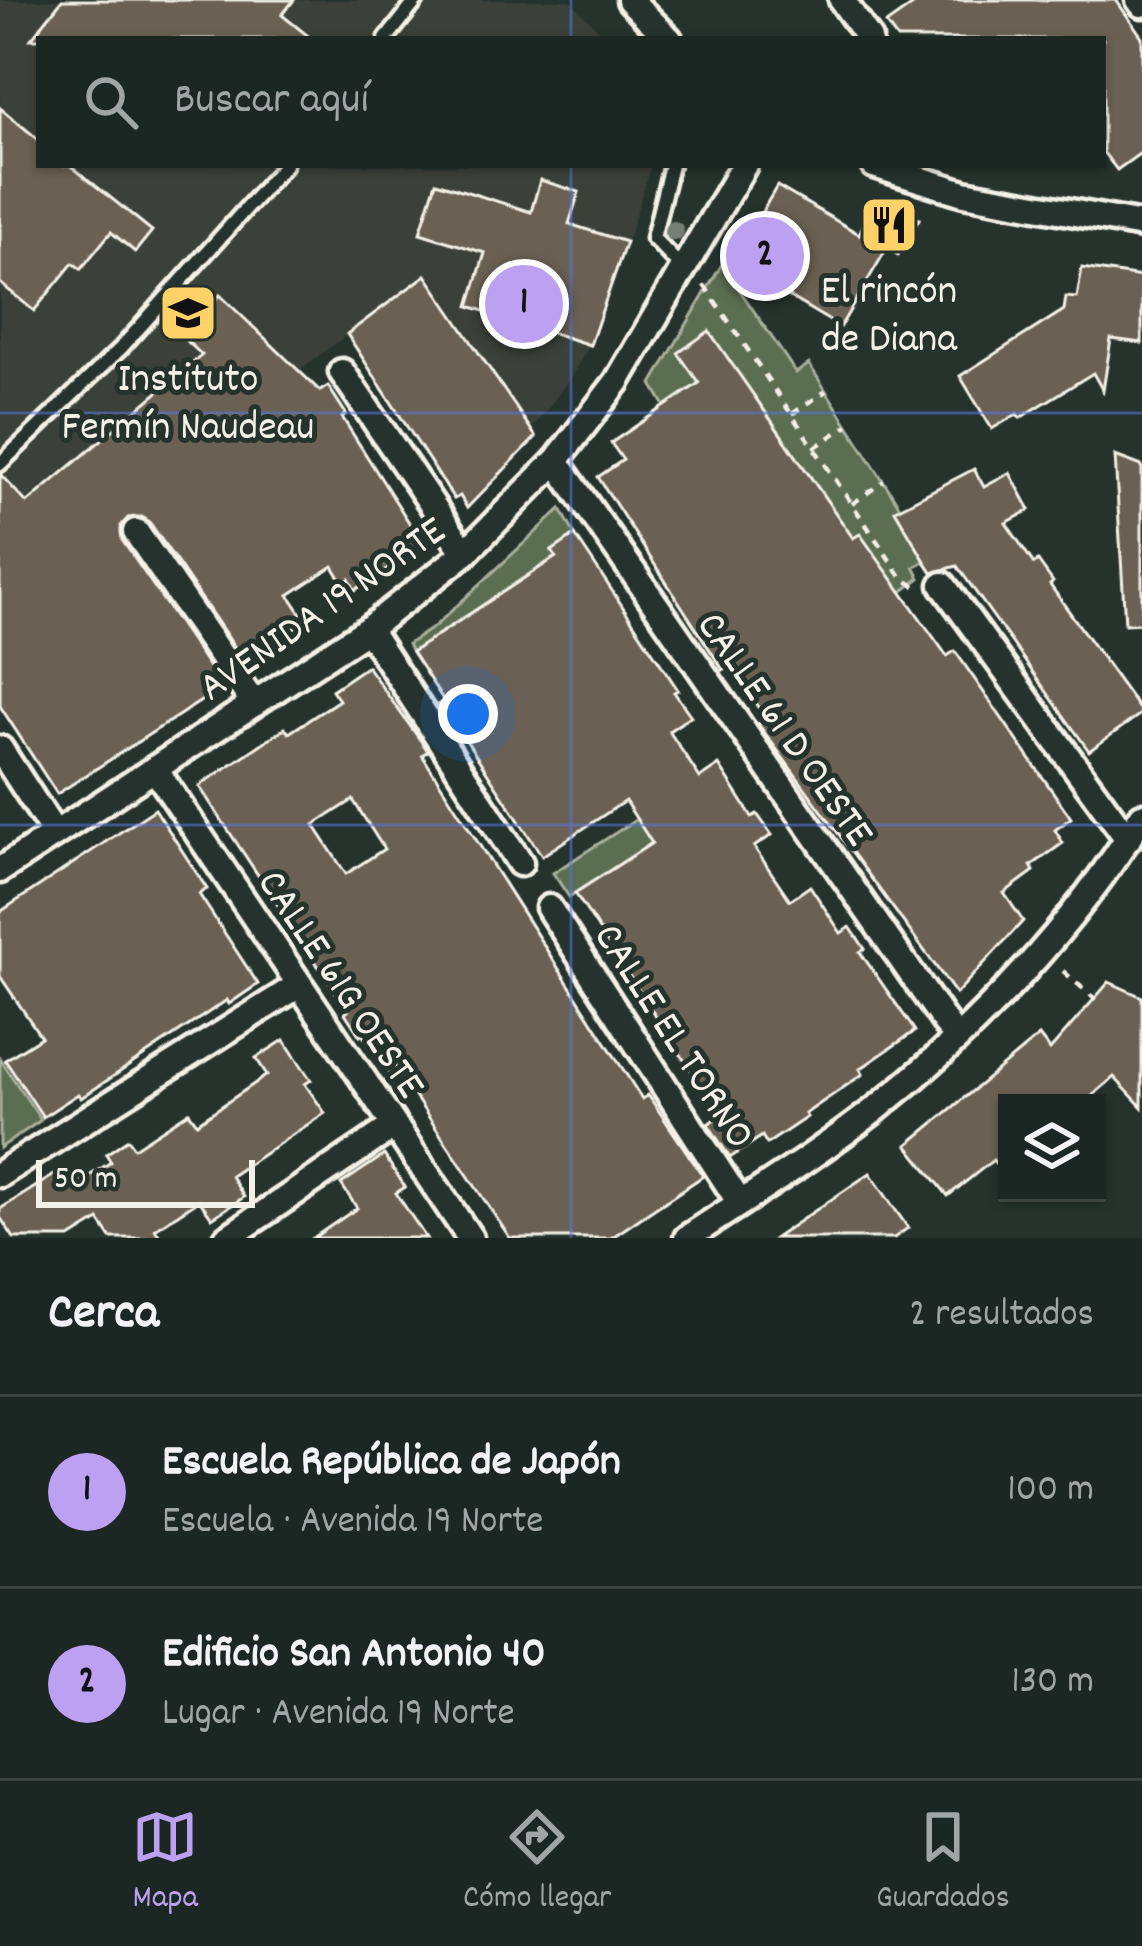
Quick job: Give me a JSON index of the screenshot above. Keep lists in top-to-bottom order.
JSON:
{
  "streets": {
    "street": [
      "AVENIDA 19 NORTE",
      "CALLE 61 D OESTE",
      "CALLE 61G OESTE",
      "CALLE EL TORNO"
    ]
  },
  "crossings": [
    ["AVENIDA 19 NORTE", "CALLE 61 D OESTE"],
    ["AVENIDA 19 NORTE", "CALLE 61G OESTE"]
  ],
  "places": {
    "restaurant": ["El rincón de Diana"],
    "school or university": ["Instituto Fermín Naudeau"]
  },
  "scale_bar": "50 m",
  "page": {
    "search": "Buscar aquí",
    "pins": ["2", "1"],
    "scale": "50 m",
    "heading": ["Cerca", "2 resultados"],
    "list": [
      {
        "mark": "1",
        "name": "Escuela República de Japón",
        "note": "Escuela · Avenida 19 Norte",
        "value": "100 m"
      },
      {
        "mark": "2",
        "name": "Edificio San Antonio 40",
        "note": "Lugar · Avenida 19 Norte",
        "value": "130 m"
      }
    ],
    "nav": ["Mapa", "Cómo llegar", "Guardados"]
  }
}
